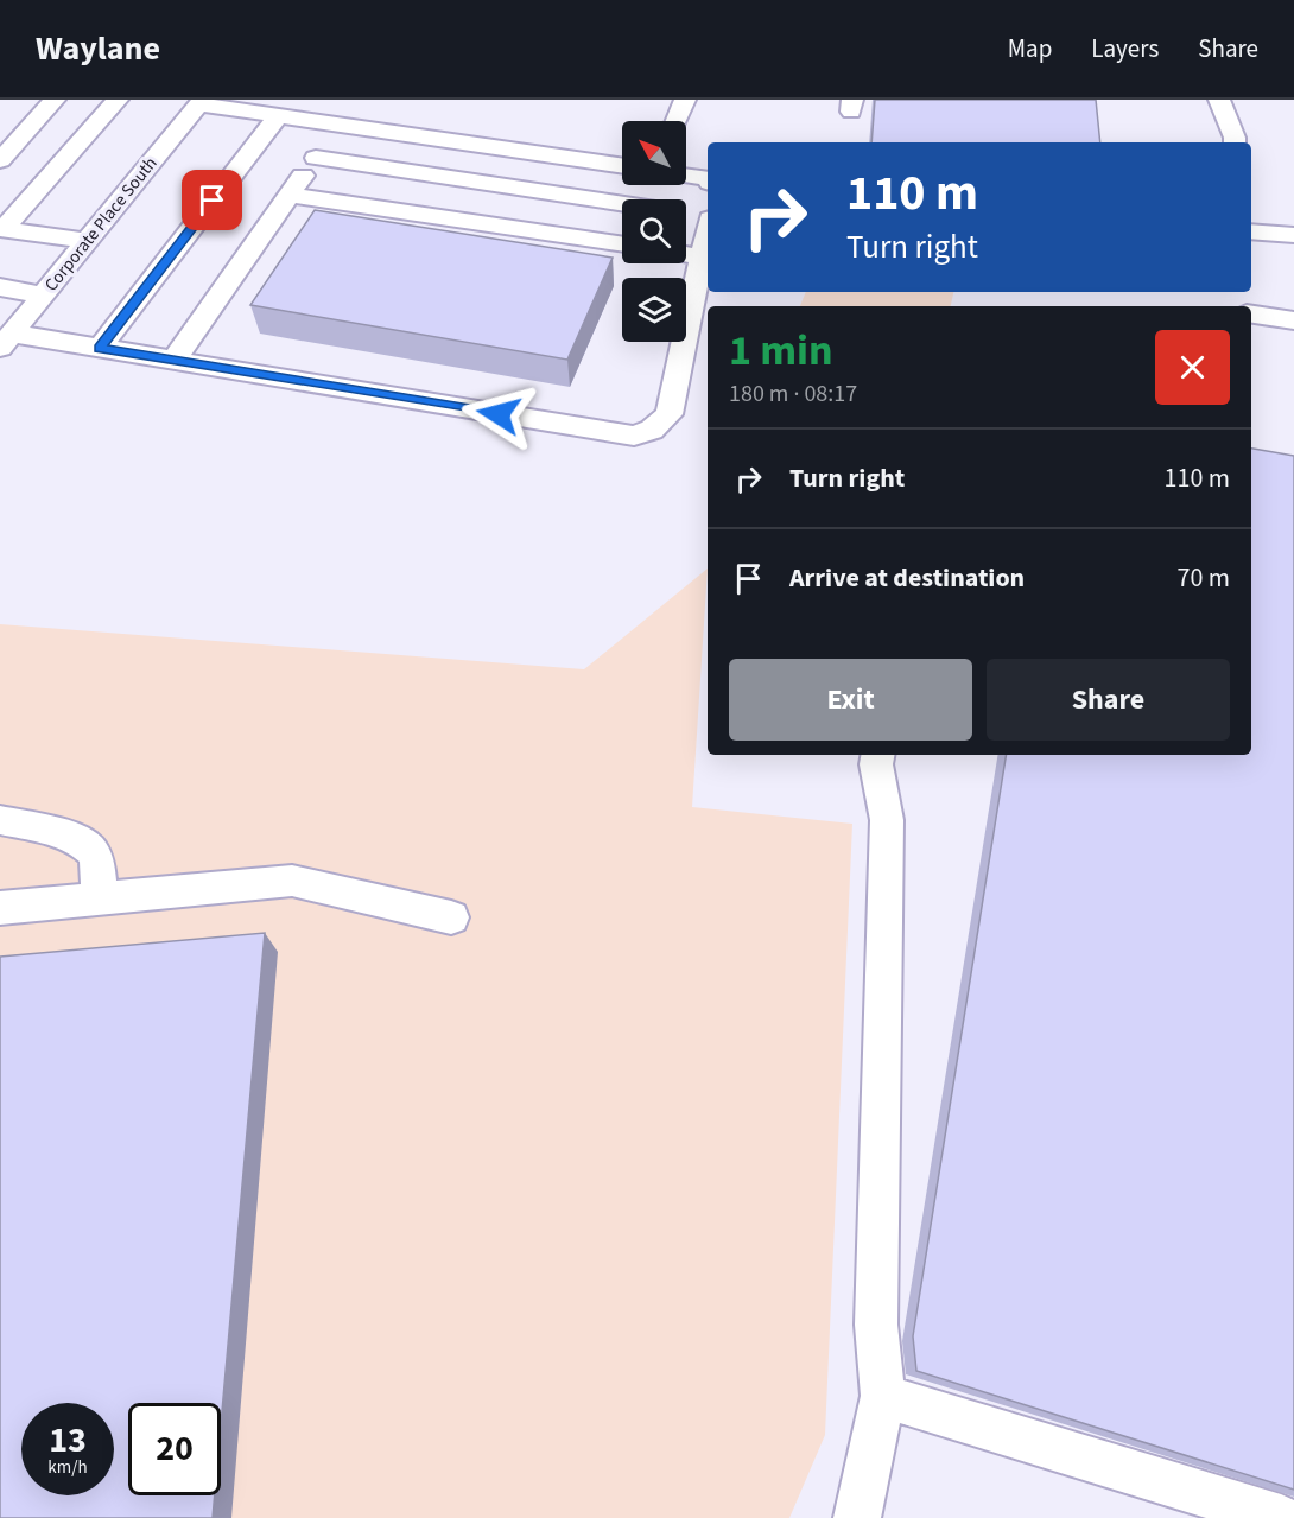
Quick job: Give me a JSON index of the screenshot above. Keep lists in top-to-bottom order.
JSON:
{
  "streets": {
    "street": ["Corporate Place South"]
  },
  "north": "top left",
  "page": {
    "header": "Waylane",
    "nav": ["Map", "Layers", "Share"],
    "turn": ["110 m", "Turn right"],
    "heading": ["1 min", "180 m · 08:17"],
    "list": [
      {
        "name": "Turn right",
        "value": "110 m"
      },
      {
        "name": "Arrive at destination",
        "value": "70 m"
      }
    ],
    "buttons": ["Exit", "Share"],
    "speed": "13 km/h",
    "limit": "20"
  }
}
